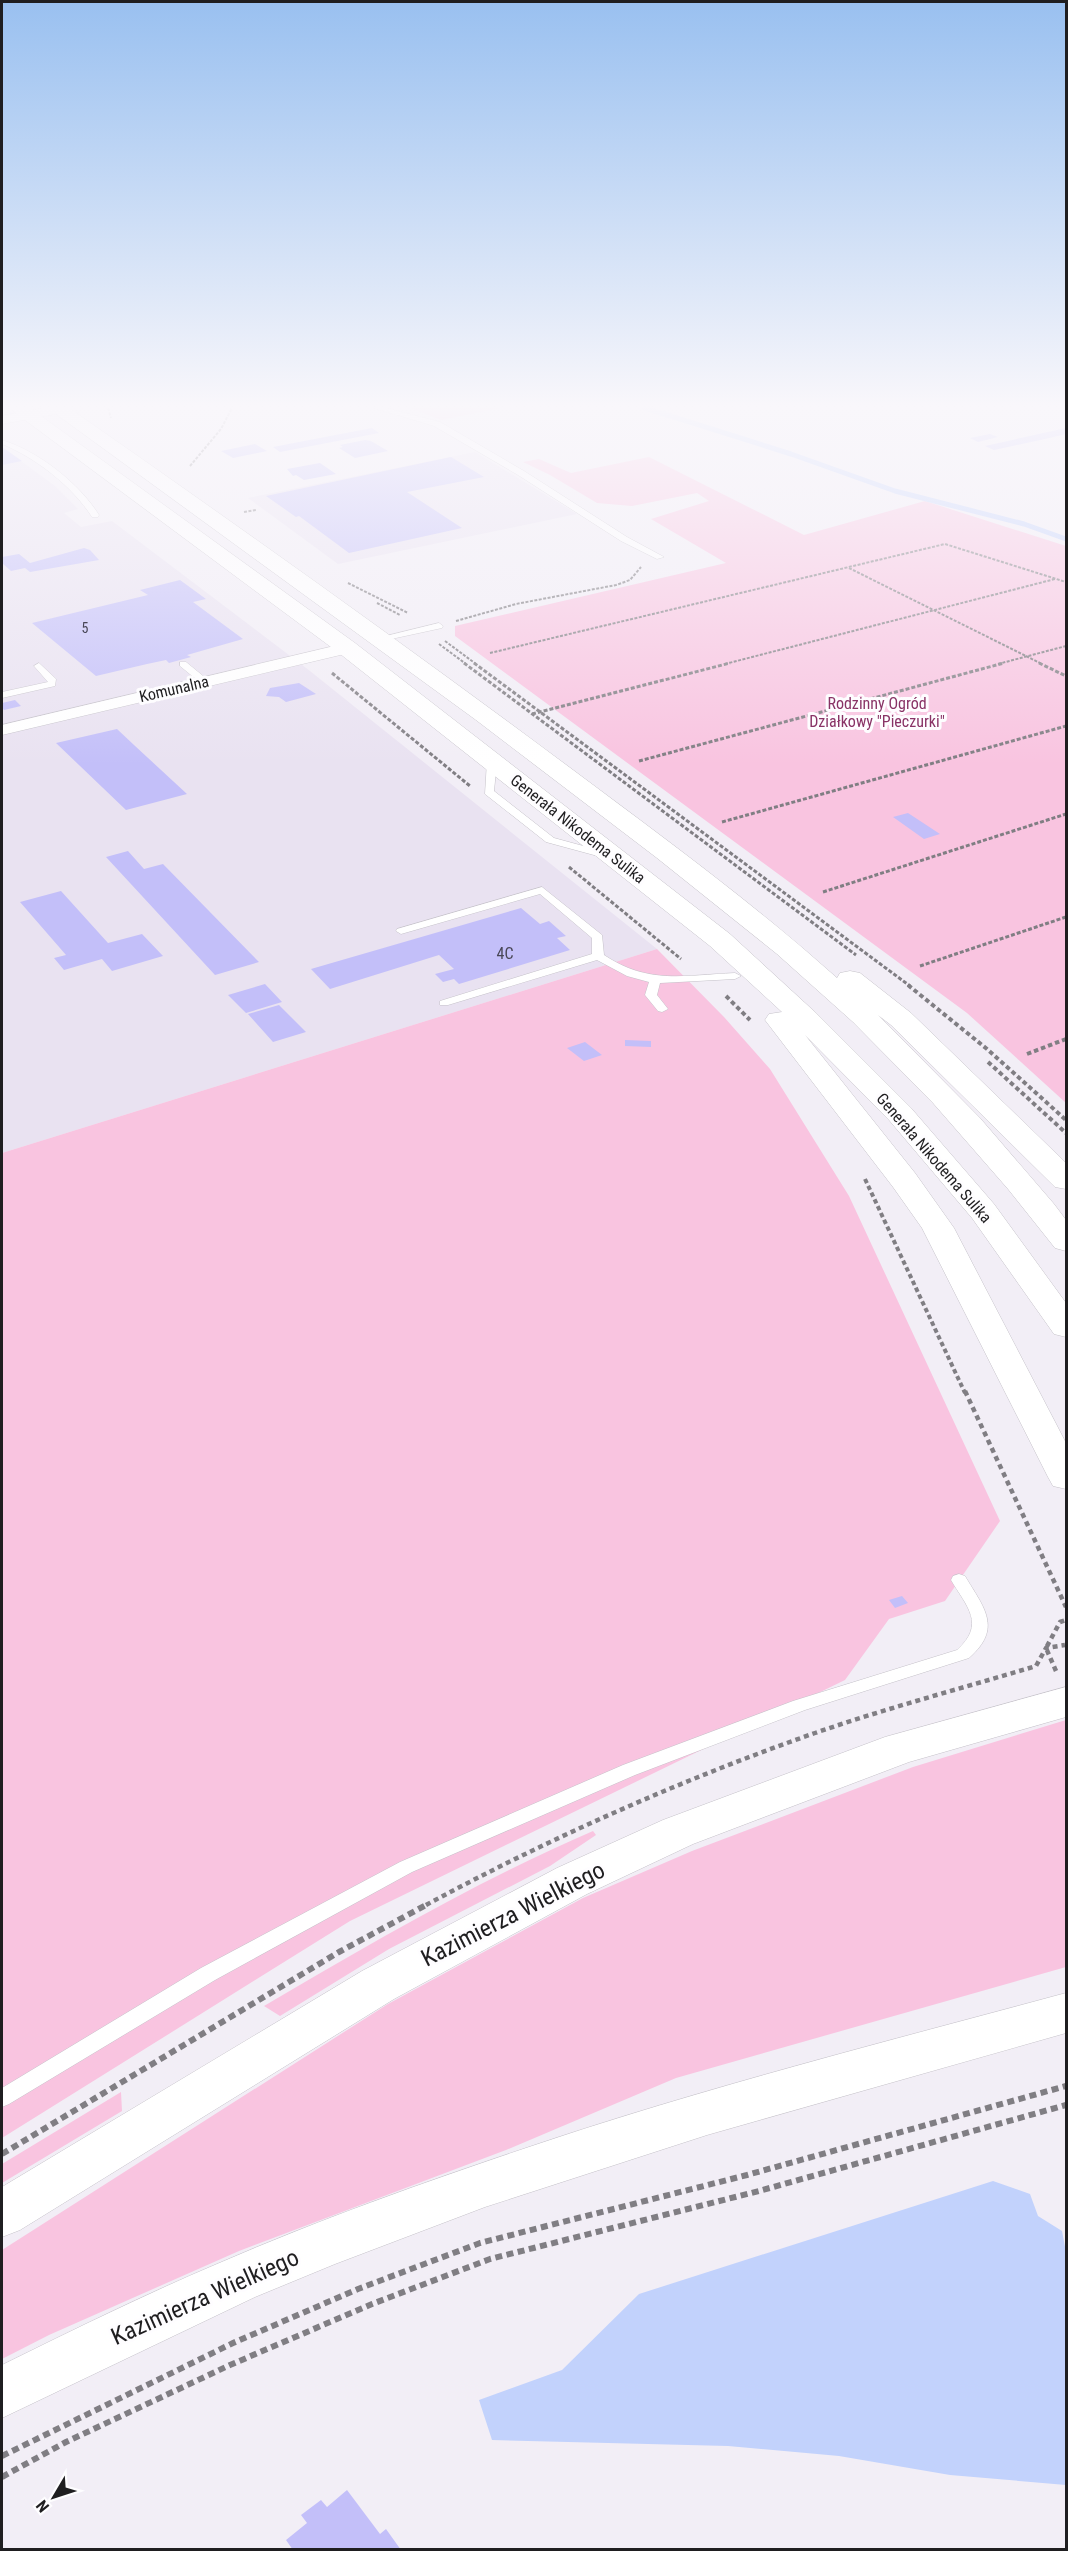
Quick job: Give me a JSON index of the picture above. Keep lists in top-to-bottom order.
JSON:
{
  "streets": {
    "main road": ["Generała Nikodema Sulika", "Kazimierza Wielkiego"],
    "street": ["Komunalna"]
  },
  "crossings": [
    ["Komunalna", "Generała Nikodema Sulika"]
  ],
  "parks": ["Rodzinny Ogród Działkowy \"Pieczurki\""],
  "house_numbers": ["5", "4C"],
  "north": "bottom left"
}
